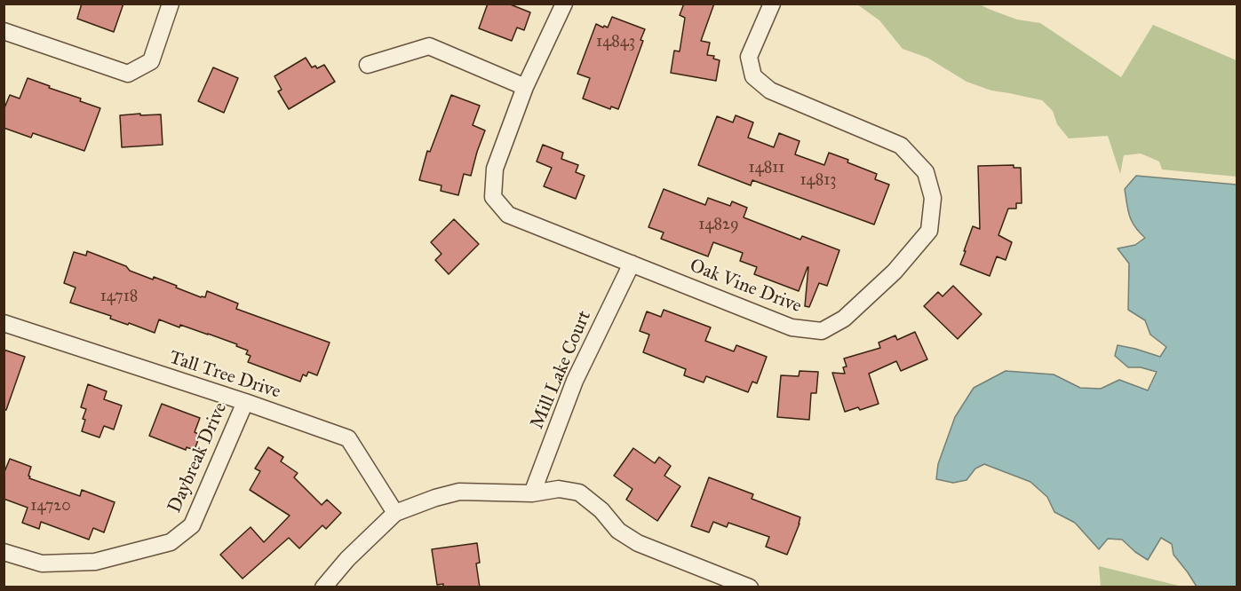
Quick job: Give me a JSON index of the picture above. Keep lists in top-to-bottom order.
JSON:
{
  "streets": {
    "street": [
      "Oak Vine Drive",
      "Mill Lake Court",
      "Tall Tree Drive",
      "Daybreak Drive"
    ]
  },
  "crossings": [
    ["Oak Vine Drive", "Mill Lake Court"],
    ["Tall Tree Drive", "Daybreak Drive"]
  ],
  "house_numbers": [
    "14843",
    "14811",
    "14813",
    "14829",
    "14718",
    "14720"
  ]
}
